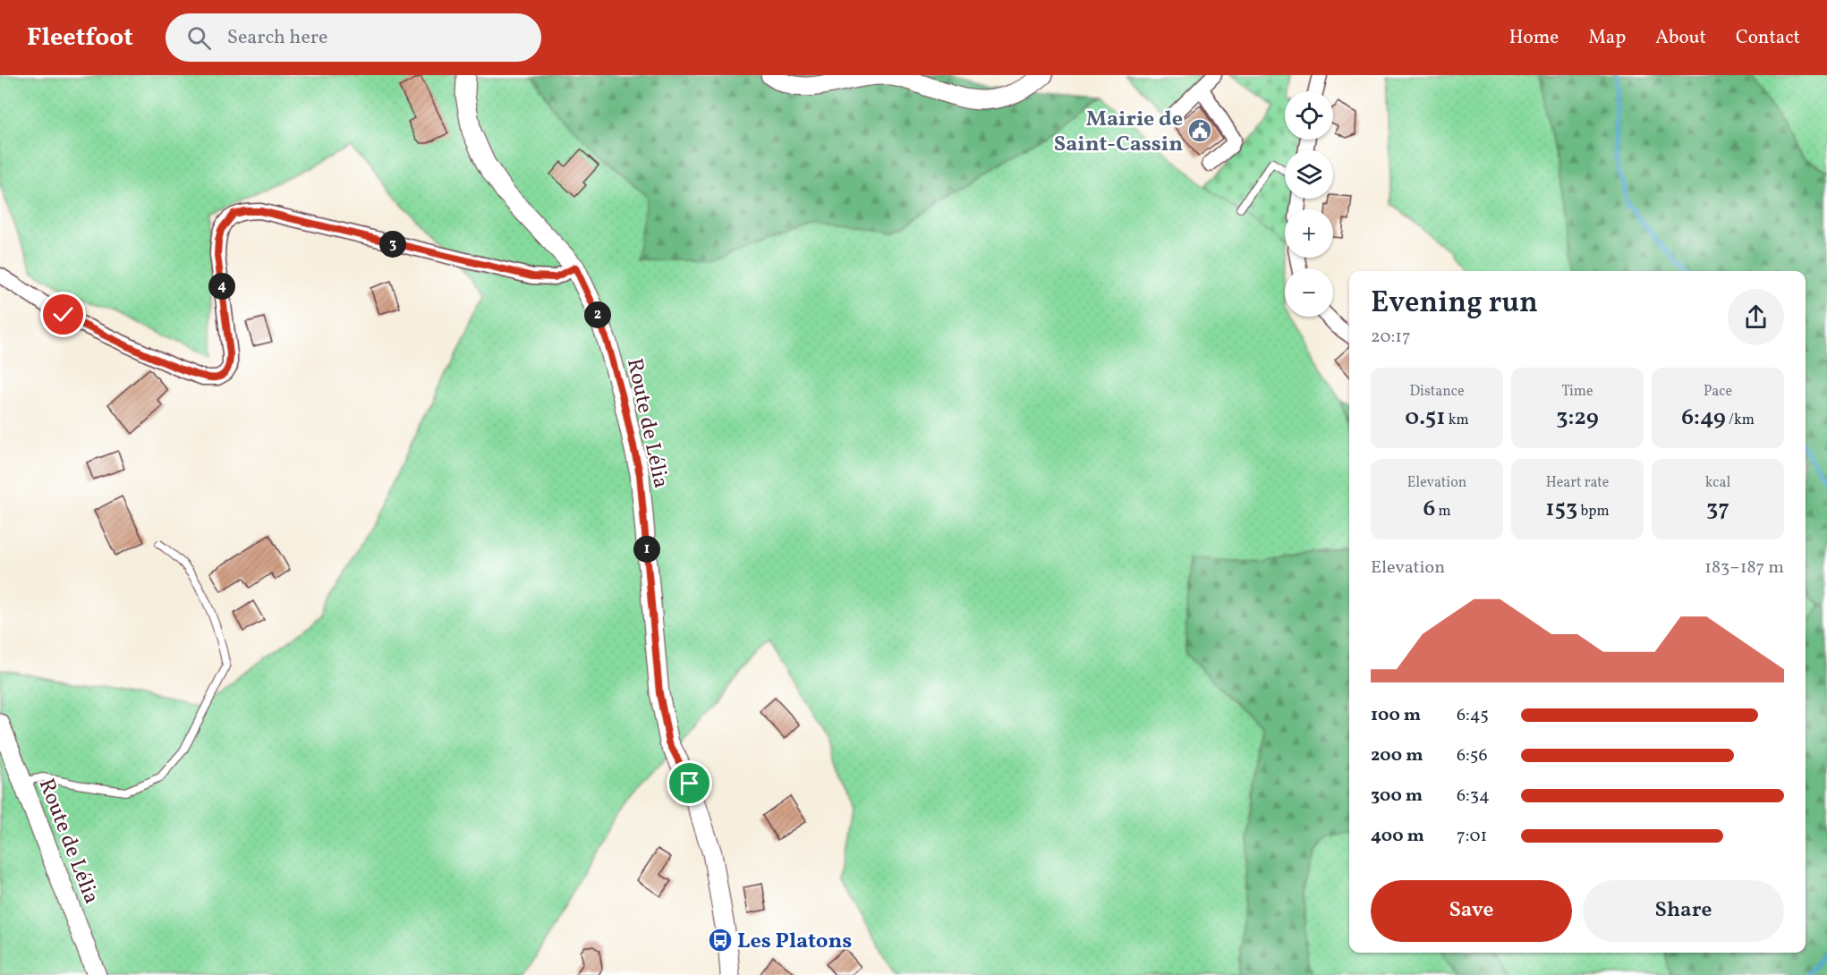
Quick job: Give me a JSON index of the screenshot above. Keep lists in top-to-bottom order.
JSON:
{
  "streets": {
    "street": ["Route de Lélia"]
  },
  "places": {
    "public building": ["Mairie de Saint-Cassin"],
    "bus stop": ["Les Platons"]
  },
  "page": {
    "header": "Fleetfoot",
    "search": "Search here",
    "nav": [
      "Home",
      "Map",
      "About",
      "Contact"
    ],
    "map_buttons": ["+", "−"],
    "pins": [
      "3",
      "4",
      "2",
      "1"
    ],
    "heading": ["Evening run", "20:17"],
    "stats": [
      ["Distance", "0.51 km"],
      ["Time", "3:29"],
      ["Pace", "6:49 /km"],
      ["Elevation", "6 m"],
      ["Heart rate", "153 bpm"],
      ["kcal", "37"]
    ],
    "chart": ["Elevation", "183–187 m"],
    "list": [
      {
        "name": "100 m",
        "note": "6:45"
      },
      {
        "name": "200 m",
        "note": "6:56"
      },
      {
        "name": "300 m",
        "note": "6:34"
      },
      {
        "name": "400 m",
        "note": "7:01"
      }
    ],
    "buttons": ["Save", "Share"]
  }
}
